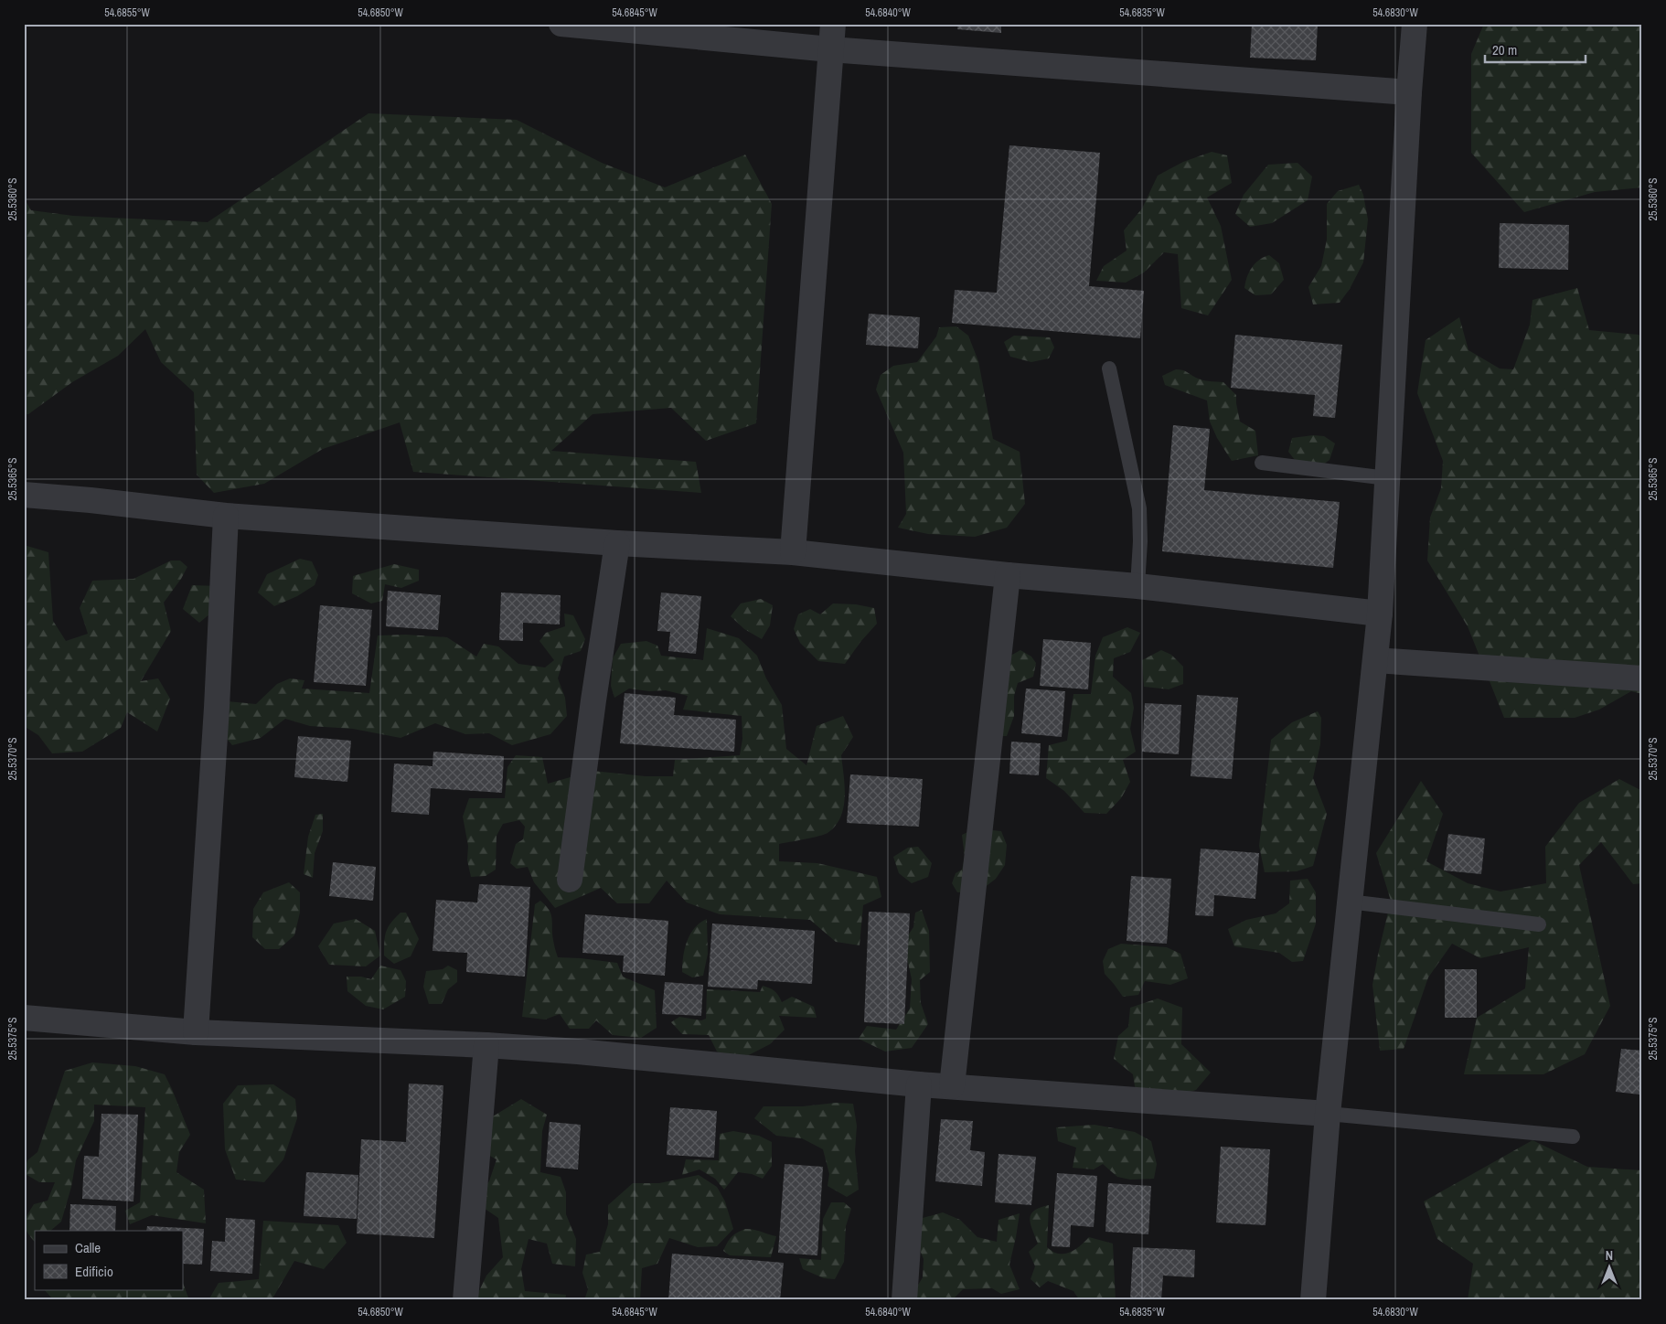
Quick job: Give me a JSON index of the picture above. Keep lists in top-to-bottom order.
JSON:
{
  "legend": ["Calle", "Edificio"],
  "scale_bar": "20 m",
  "north": "top",
  "coordinates": [
    "54.6855°W",
    "54.6850°W",
    "54.6845°W",
    "54.6840°W",
    "54.6835°W",
    "54.6830°W",
    "25.5360°S",
    "25.5365°S",
    "25.5370°S",
    "25.5375°S"
  ]
}
